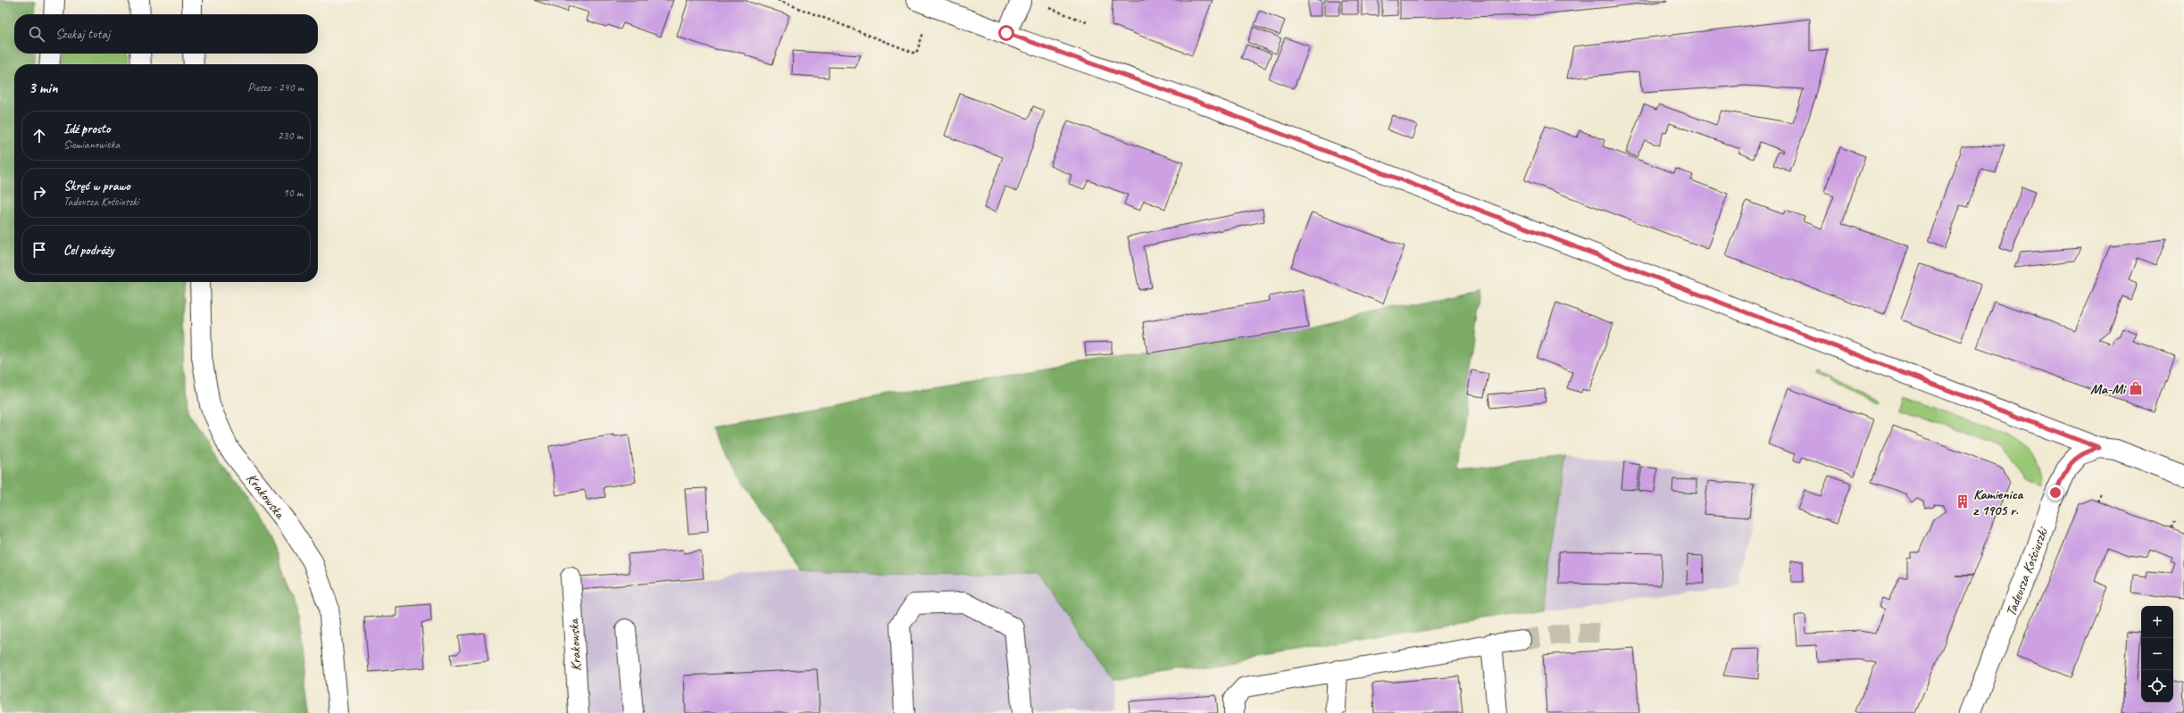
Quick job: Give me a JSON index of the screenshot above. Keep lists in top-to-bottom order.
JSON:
{
  "streets": {
    "street": ["Krakowska", "Tadeusza Kościuszki"]
  },
  "places": {
    "shop": ["Ma-Mi"],
    "building": ["Kamienica z 1905 r."]
  },
  "page": {
    "search": "Szukaj tutaj",
    "heading": ["3 min", "Pieszo · 240 m"],
    "list": [
      ["Idź prosto", "Siemianowicka", "230 m"],
      ["Skręć w prawo", "Tadeusza Kościuszki", "10 m"],
      "Cel podróży"
    ],
    "map_buttons": ["+", "−"]
  }
}
